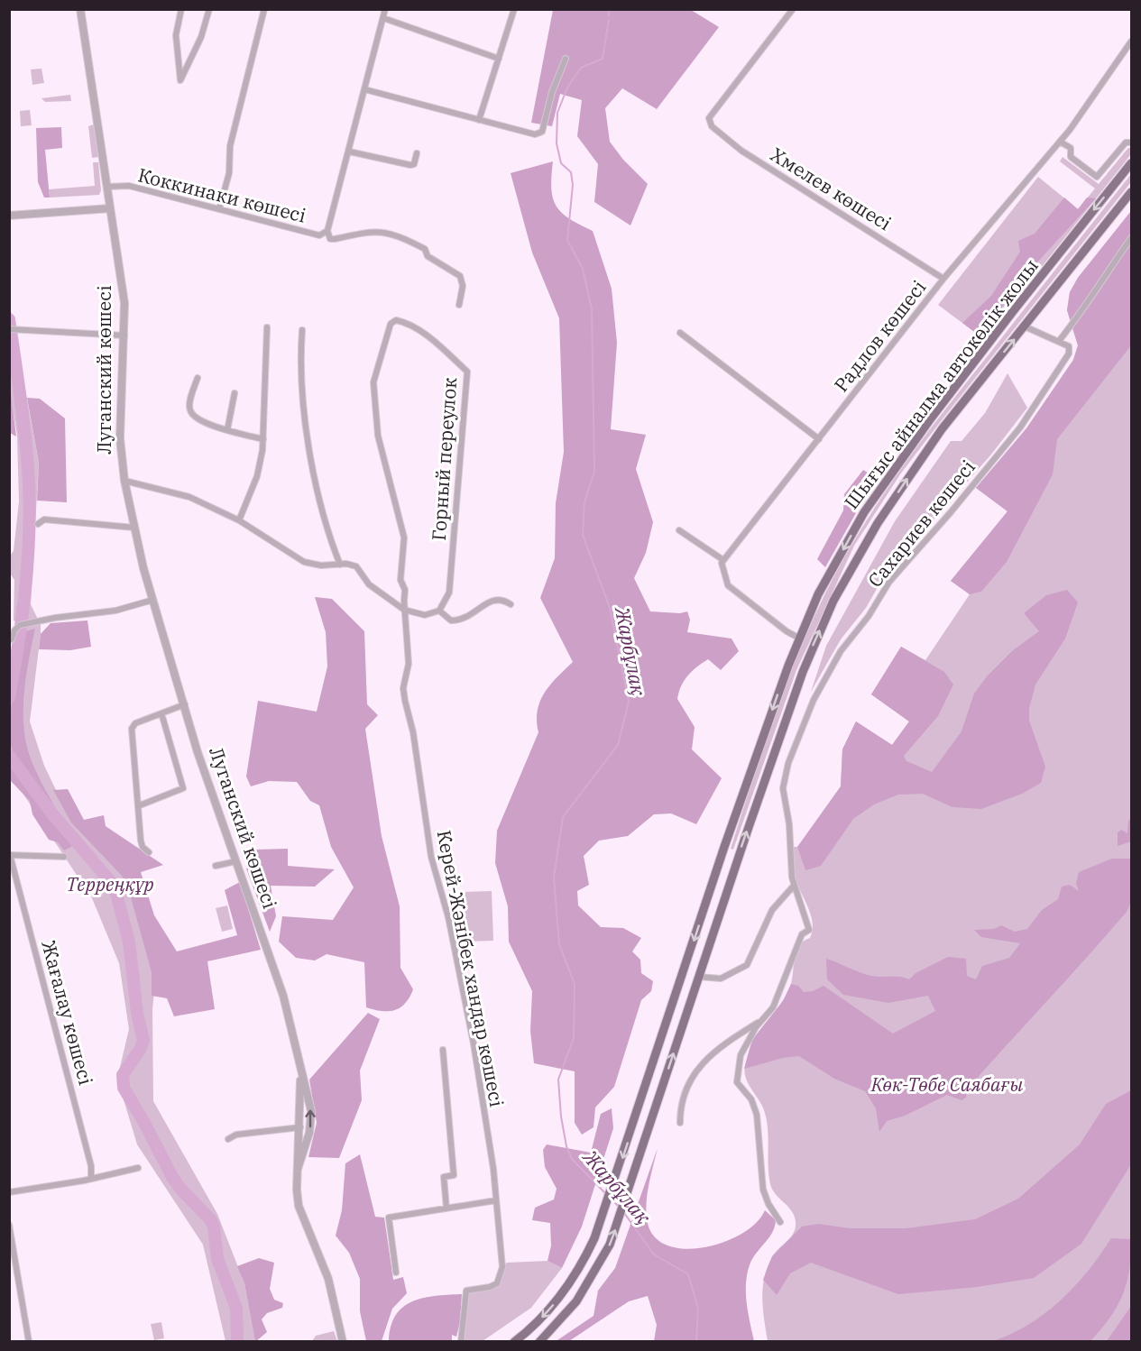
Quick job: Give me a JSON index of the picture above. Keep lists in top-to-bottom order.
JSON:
{
  "streets": {
    "main road": ["Шығыс айналма автокөлік жолы"],
    "street": [
      "Хмелев көшесі",
      "Коккинаки көшесі",
      "Радлов көшесі",
      "Луганский көшесі",
      "Горный переулок",
      "Сахариев көшесі",
      "Керей-Жәнібек хандар көшесі",
      "Жағалау көшесі"
    ]
  },
  "crossings": [
    ["Хмелев көшесі", "Радлов көшесі"],
    ["Коккинаки көшесі", "Луганский көшесі"],
    ["Горный переулок", "Керей-Жәнібек хандар көшесі"]
  ],
  "water": ["Жарбұлақ"],
  "parks": ["Терреңқұр", "Көк-Төбе Саябағы"]
}
